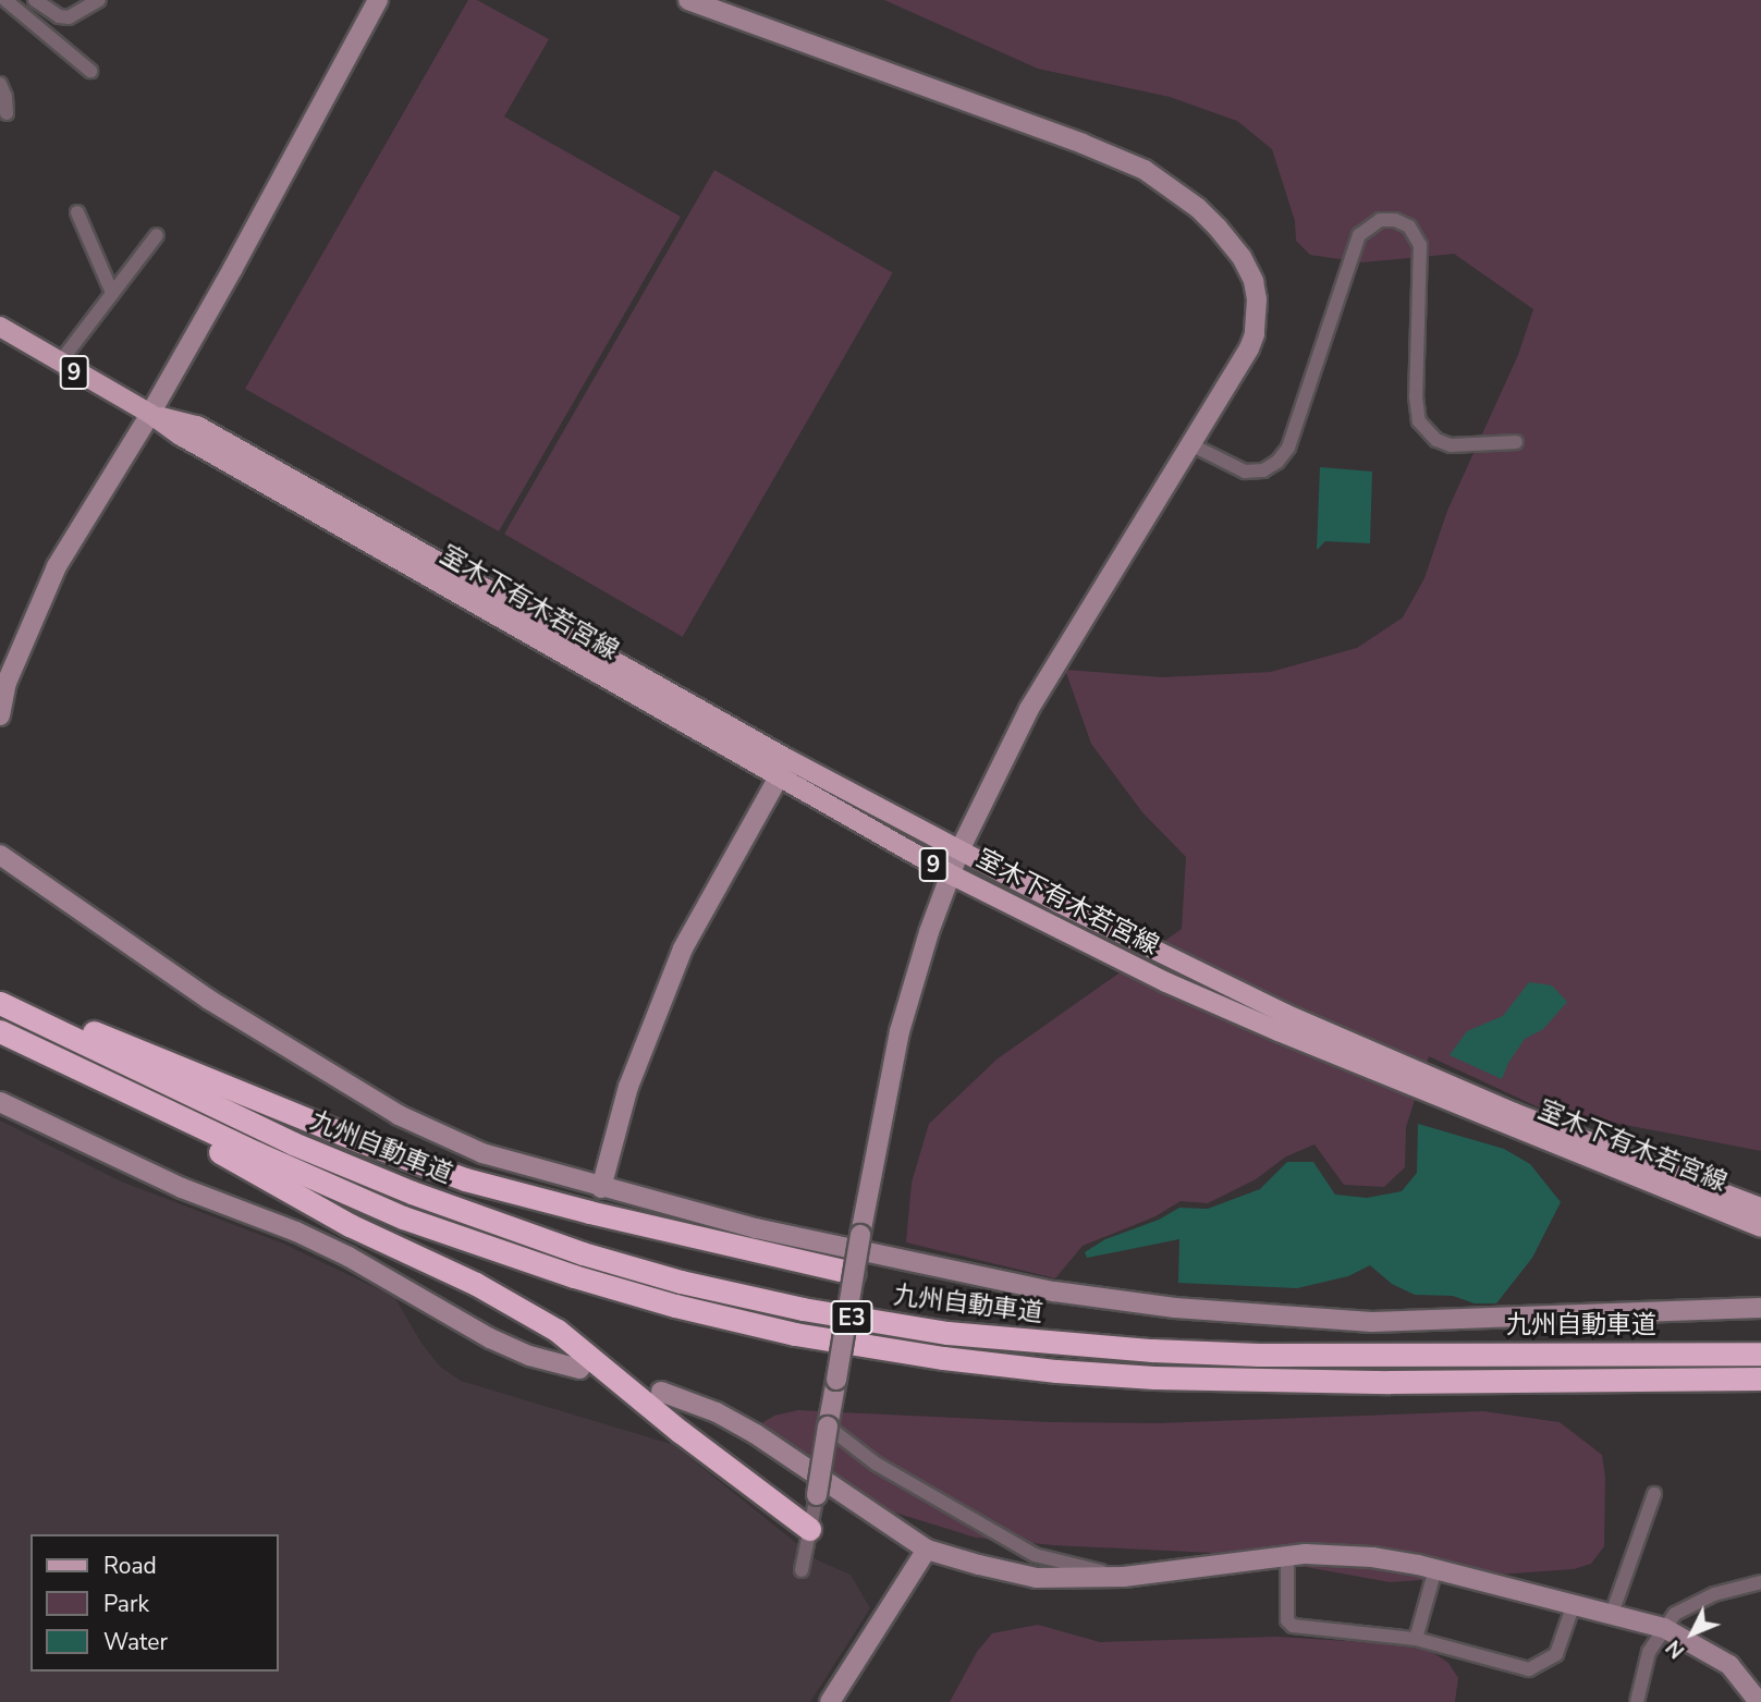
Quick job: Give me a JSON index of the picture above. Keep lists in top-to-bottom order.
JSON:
{
  "streets": {
    "highway": ["九州自動車道", "E3"],
    "main road": ["9", "室木下有木若宮線"]
  },
  "legend": ["Road", "Park", "Water"],
  "north": "bottom left"
}
